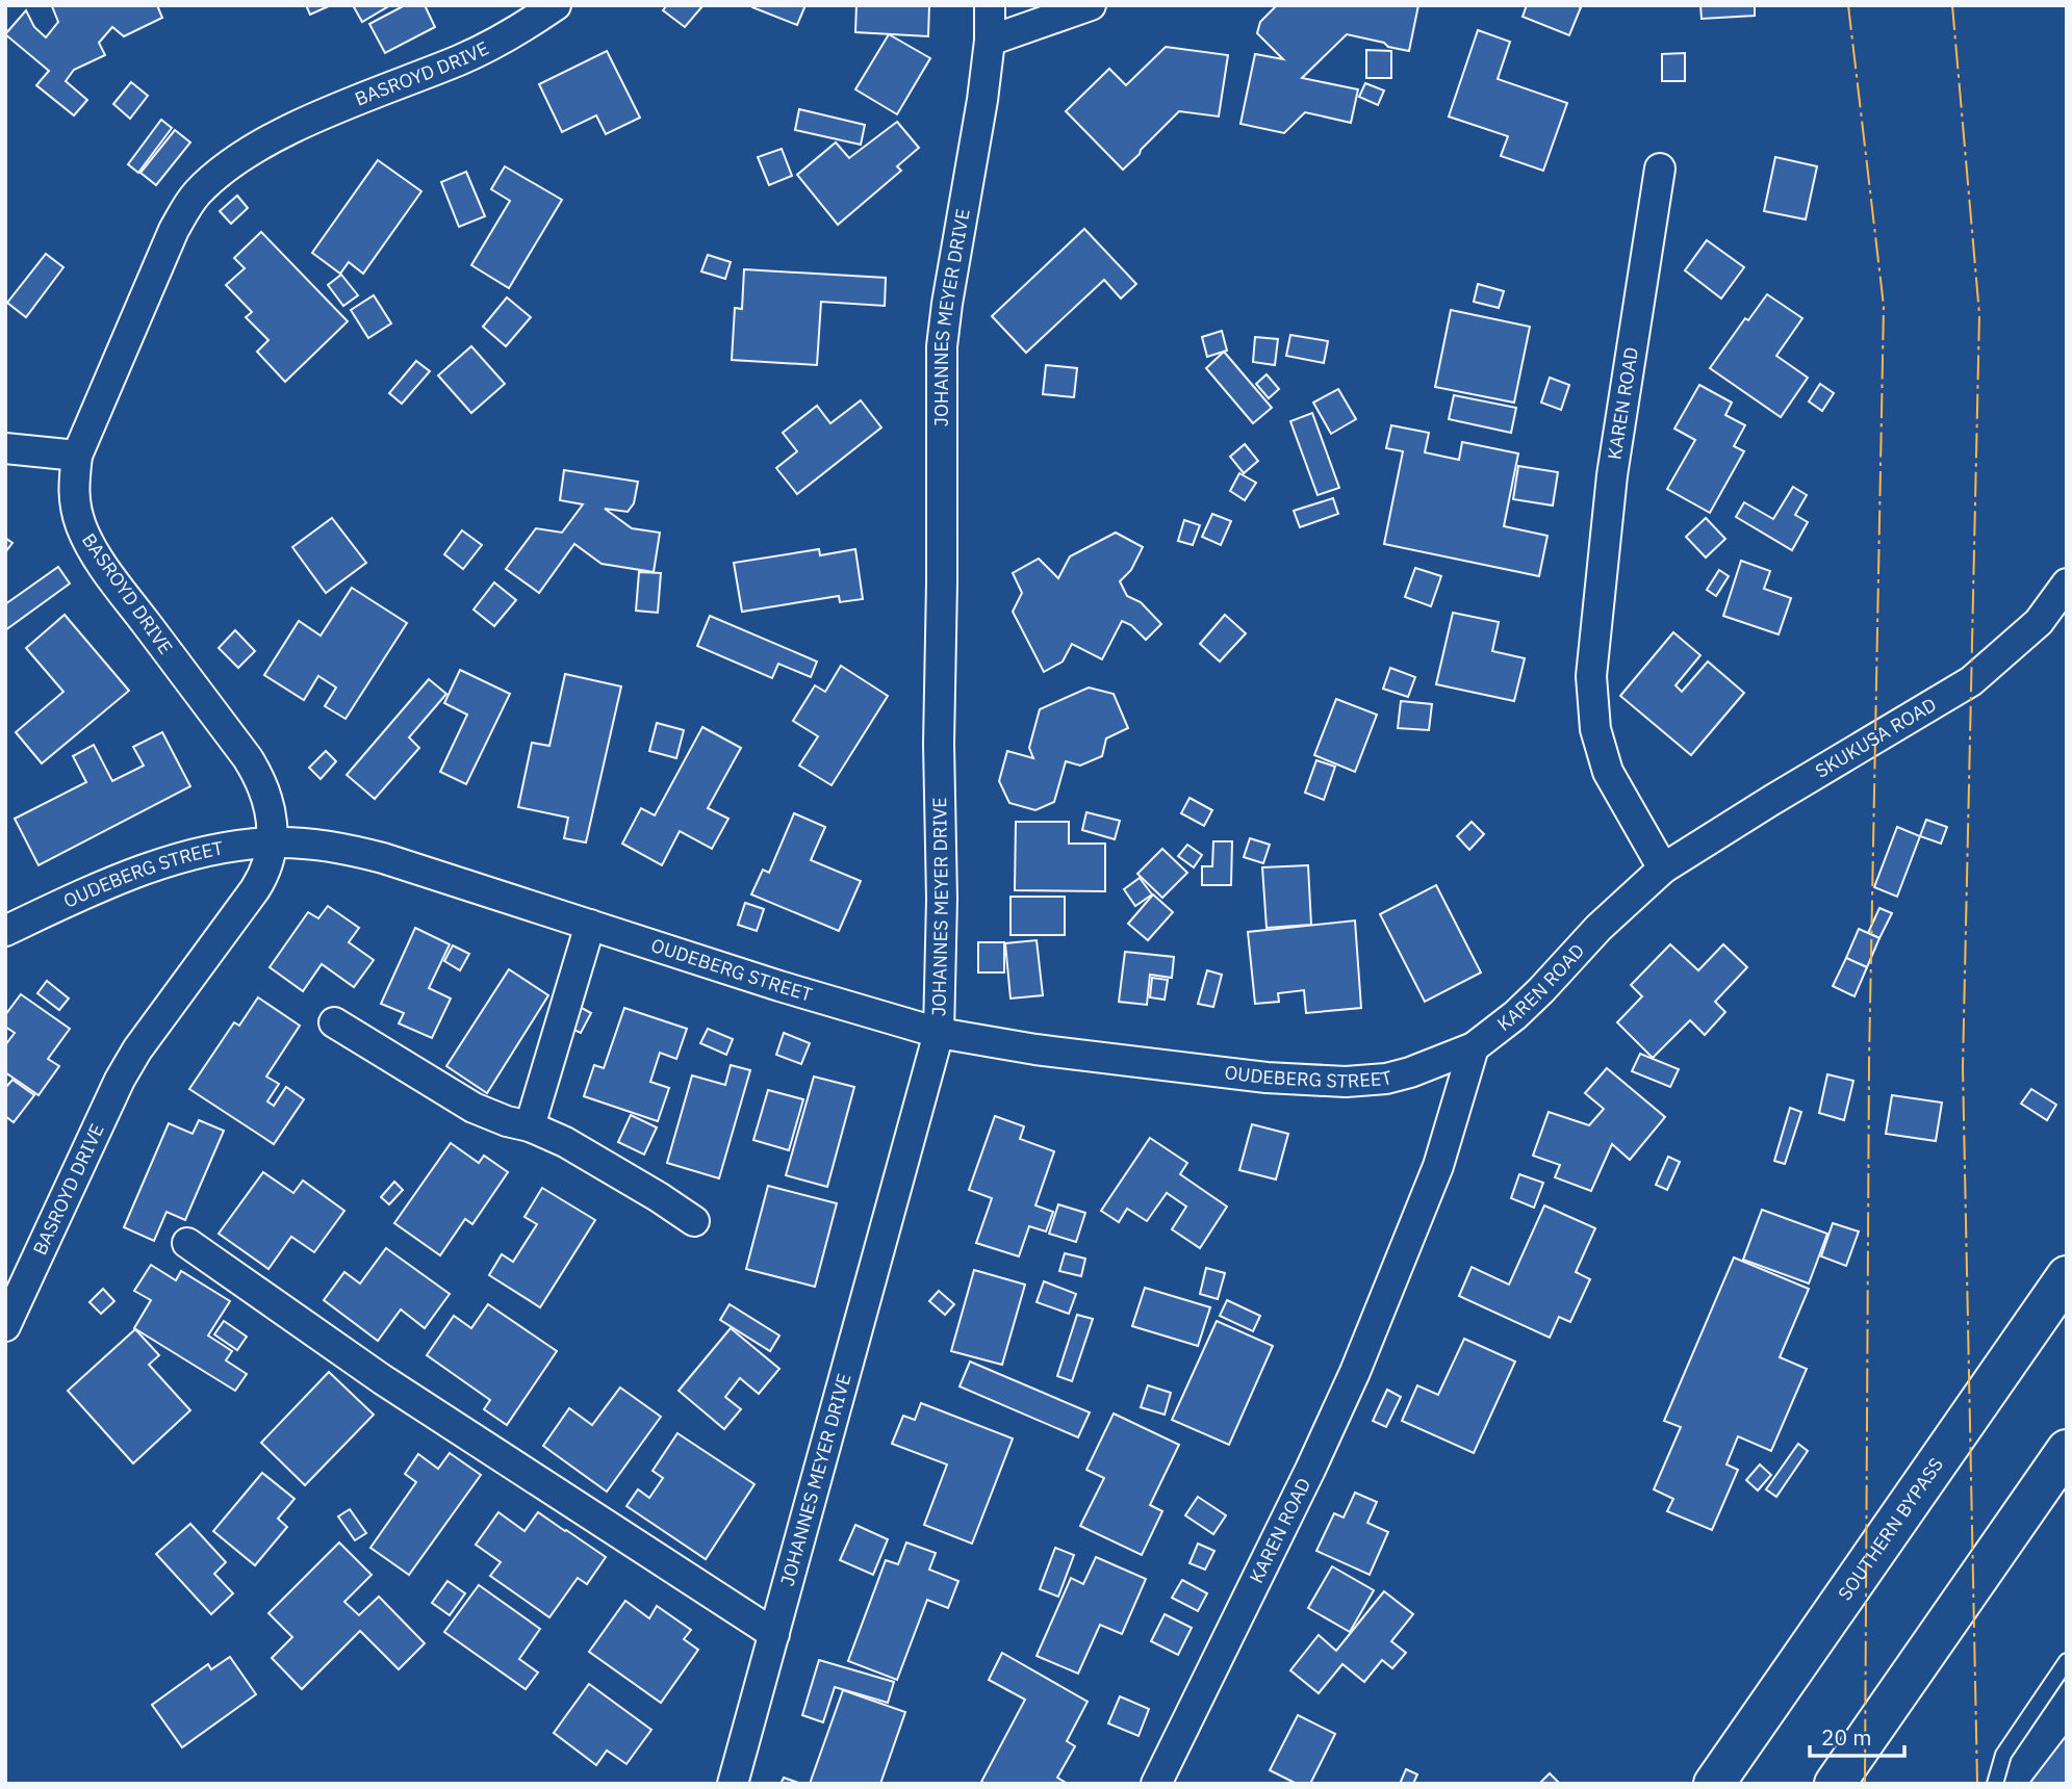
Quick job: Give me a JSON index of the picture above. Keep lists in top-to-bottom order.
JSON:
{
  "streets": {
    "highway": ["SOUTHERN BYPASS"],
    "street": [
      "BASROYD DRIVE",
      "JOHANNES MEYER DRIVE",
      "KAREN ROAD",
      "SKUKUSA ROAD",
      "OUDEBERG STREET"
    ]
  },
  "crossings": [
    ["BASROYD DRIVE", "OUDEBERG STREET"],
    ["JOHANNES MEYER DRIVE", "OUDEBERG STREET"],
    ["KAREN ROAD", "SKUKUSA ROAD"],
    ["KAREN ROAD", "OUDEBERG STREET"]
  ],
  "scale_bar": "20 m"
}
